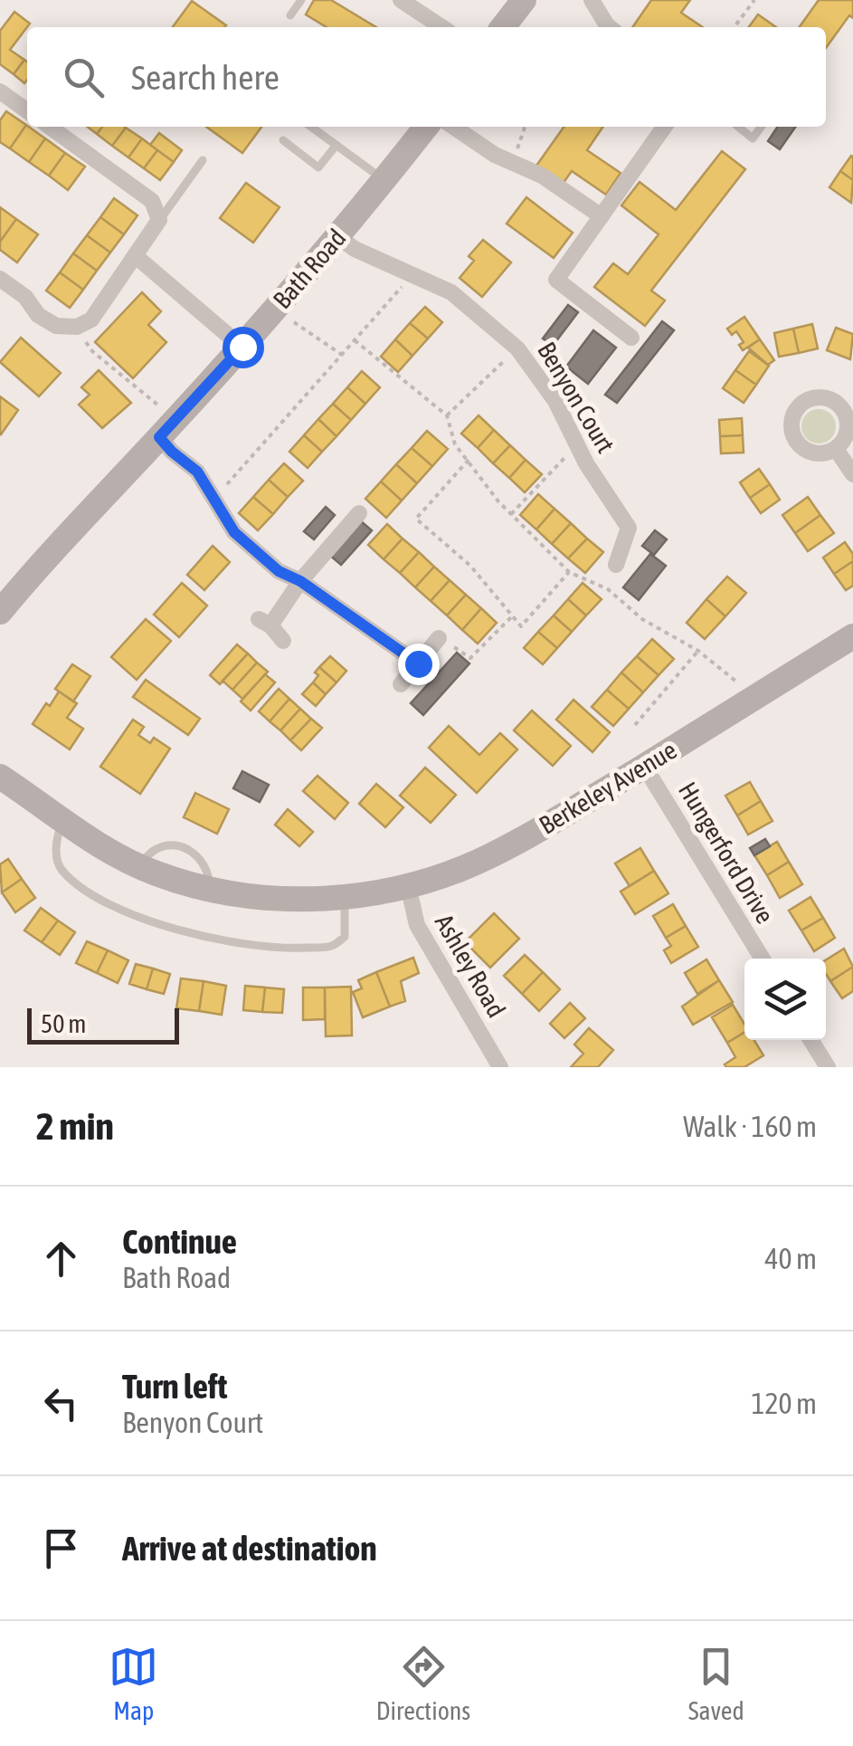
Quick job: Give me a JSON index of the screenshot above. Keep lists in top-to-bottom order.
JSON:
{
  "streets": {
    "main road": ["Bath Road", "Berkeley Avenue"],
    "street": ["Benyon Court", "Hungerford Drive", "Ashley Road"]
  },
  "crossings": [
    ["Bath Road", "Benyon Court"],
    ["Berkeley Avenue", "Hungerford Drive"],
    ["Berkeley Avenue", "Ashley Road"]
  ],
  "scale_bar": "50 m",
  "page": {
    "search": "Search here",
    "scale": "50 m",
    "heading": ["2 min", "Walk · 160 m"],
    "list": [
      ["Continue", "Bath Road", "40 m"],
      ["Turn left", "Benyon Court", "120 m"],
      "Arrive at destination"
    ],
    "nav": ["Map", "Directions", "Saved"]
  }
}
